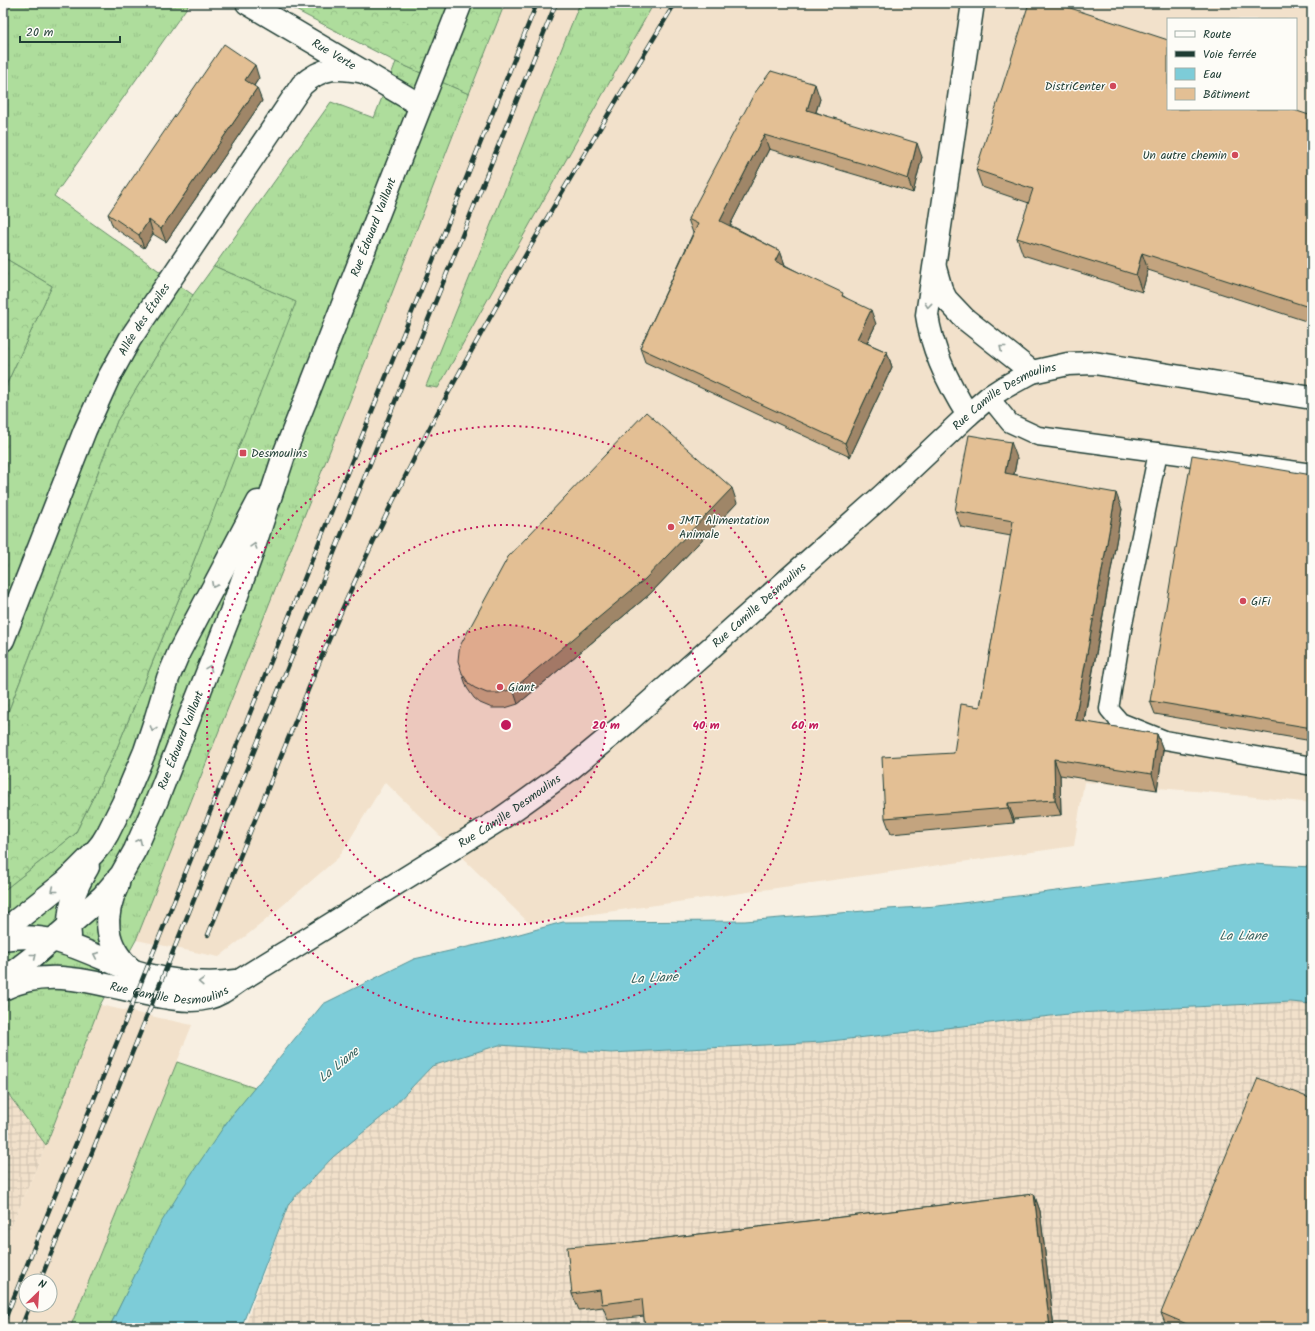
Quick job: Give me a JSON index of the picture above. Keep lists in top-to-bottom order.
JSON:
{
  "streets": {
    "street": [
      "Rue Verte",
      "Rue Édouard Vaillant",
      "Allée des Étoiles",
      "Rue Camille Desmoulins"
    ]
  },
  "crossings": [
    ["Rue Verte", "Rue Édouard Vaillant"],
    ["Rue Verte", "Allée des Étoiles"],
    ["Rue Édouard Vaillant", "Rue Camille Desmoulins"]
  ],
  "water": ["La Liane"],
  "places": {
    "other": [
      "DistriCenter",
      "Un autre chemin",
      "JMT Alimentation Animale",
      "GiFi",
      "Giant"
    ],
    "transit": ["Desmoulins"]
  },
  "legend": [
    "Route",
    "Voie ferrée",
    "Eau",
    "Bâtiment"
  ],
  "scale_bar": "20 m",
  "north": "top right",
  "rings": ["20 m", "40 m", "60 m"]
}
